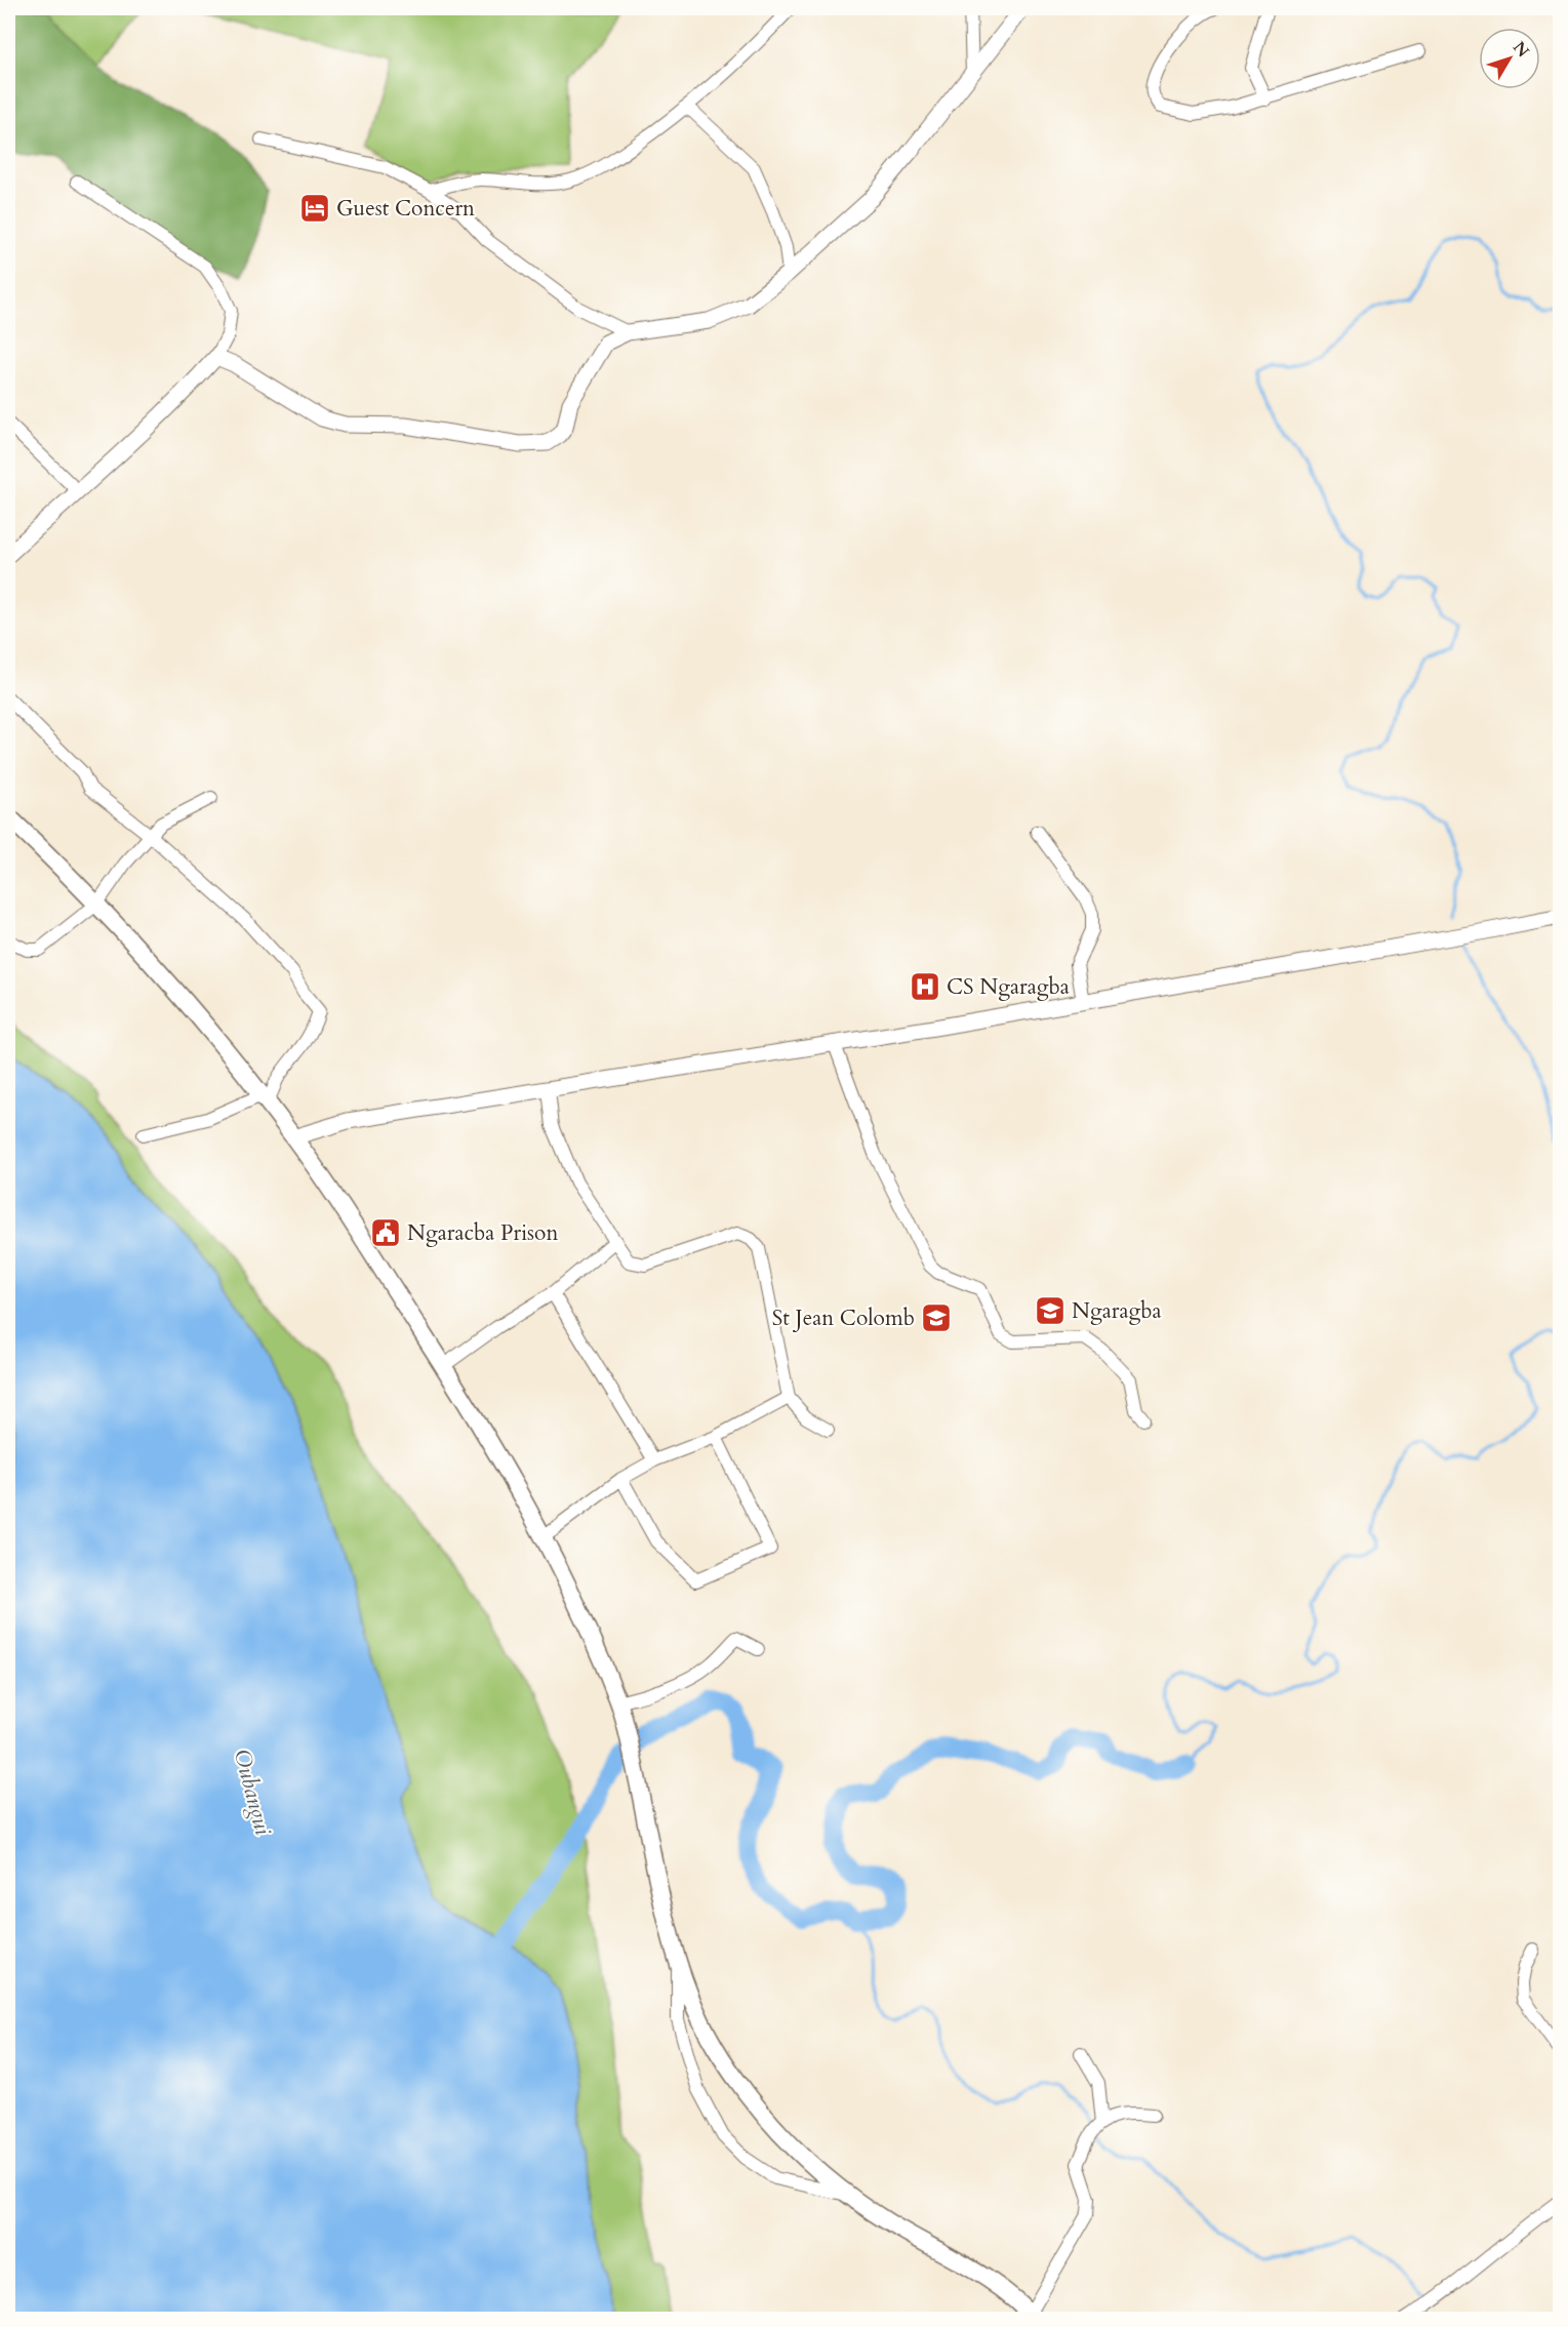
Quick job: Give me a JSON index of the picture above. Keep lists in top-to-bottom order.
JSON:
{
  "water": ["Oubangui"],
  "places": {
    "hotel": ["Guest Concern"],
    "hospital": ["CS Ngaragba"],
    "public building": ["Ngaracba Prison"],
    "school or university": ["Ngaragba", "St Jean Colomb"]
  },
  "north": "top right"
}
